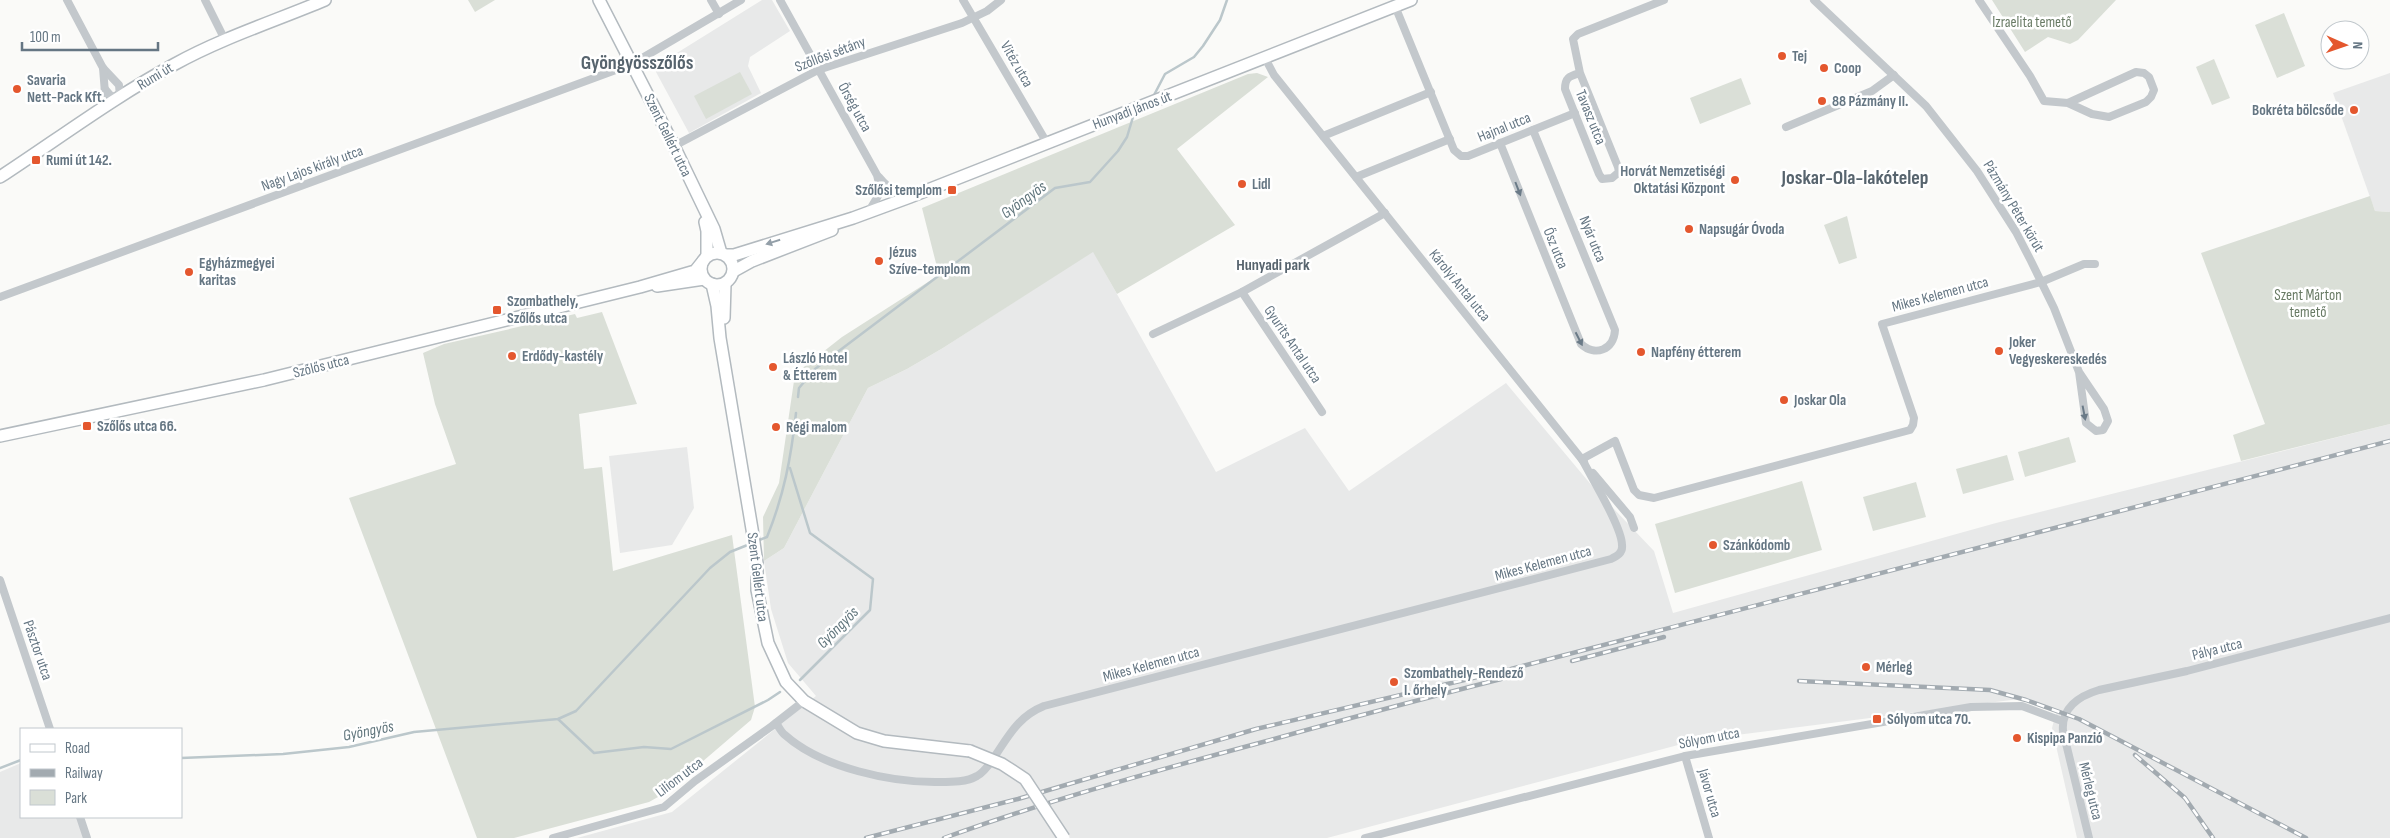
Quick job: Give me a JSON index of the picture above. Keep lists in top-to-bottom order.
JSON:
{
  "streets": {
    "street": [
      "Szőllősi sétány",
      "Vitéz utca",
      "Rumi út",
      "Őrség utca",
      "Hunyadi János út",
      "Tavasz utca",
      "Hajnal utca",
      "Szent Gellért utca",
      "Nagy Lajos király utca",
      "Pázmány Péter körút",
      "Nyár utca",
      "Ősz utca",
      "Károlyi Antal utca",
      "Mikes Kelemen utca",
      "Gyurits Antal utca",
      "Szőlős utca",
      "Pálya utca",
      "Pásztor utca",
      "Sólyom utca",
      "Liliom utca",
      "Mérleg utca",
      "Jávor utca"
    ]
  },
  "crossings": [
    ["Szőllősi sétány", "Vitéz utca"],
    ["Szőllősi sétány", "Őrség utca"],
    ["Szőllősi sétány", "Szent Gellért utca"],
    ["Vitéz utca", "Hunyadi János út"],
    ["Őrség utca", "Hunyadi János út"],
    ["Hunyadi János út", "Hajnal utca"],
    ["Hunyadi János út", "Szent Gellért utca"],
    ["Hunyadi János út", "Károlyi Antal utca"],
    ["Hunyadi János út", "Szőlős utca"],
    ["Tavasz utca", "Hajnal utca"],
    ["Hajnal utca", "Nyár utca"],
    ["Hajnal utca", "Ősz utca"],
    ["Szent Gellért utca", "Nagy Lajos király utca"],
    ["Szent Gellért utca", "Szőlős utca"],
    ["Szent Gellért utca", "Liliom utca"],
    ["Pázmány Péter körút", "Mikes Kelemen utca"],
    ["Nyár utca", "Ősz utca"],
    ["Károlyi Antal utca", "Mikes Kelemen utca"],
    ["Mikes Kelemen utca", "Liliom utca"],
    ["Pálya utca", "Sólyom utca"],
    ["Pálya utca", "Mérleg utca"],
    ["Sólyom utca", "Mérleg utca"],
    ["Sólyom utca", "Jávor utca"]
  ],
  "one_way": ["Ősz utca"],
  "districts": ["Gyöngyösszőlős", "Joskar-Ola-lakótelep", "Hunyadi park"],
  "water": ["Gyöngyös"],
  "parks": ["Izraelita temető", "Szent Márton temető"],
  "places": {
    "other": [
      "Tej",
      "Coop",
      "Savaria Nett-Pack Kft.",
      "88 Pázmány II.",
      "Bokréta bölcsőde",
      "Horvát Nemzetiségi Oktatási Központ",
      "Lidl",
      "Napsugár Óvoda",
      "Jézus Szíve-templom",
      "Egyházmegyei karitas",
      "Joker Vegyeskereskedés",
      "Napfény étterem",
      "Erdődy-kastély",
      "László Hotel & Étterem",
      "Joskar Ola",
      "Régi malom",
      "Szánkódomb",
      "Mérleg",
      "Szombathely-Rendező I. őrhely",
      "Kispipa Panzió"
    ],
    "transit": [
      "Rumi út 142.",
      "Szőlősi templom",
      "Szombathely, Szőlős utca",
      "Szőlős utca 66.",
      "Sólyom utca 70."
    ]
  },
  "legend": ["Road", "Railway", "Park"],
  "scale_bar": "100 m",
  "north": "right"
}
